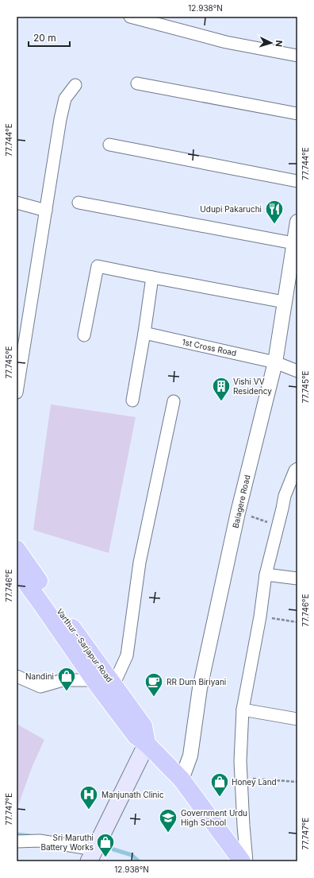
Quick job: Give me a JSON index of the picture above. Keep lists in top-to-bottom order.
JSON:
{
  "streets": {
    "main road": ["Varthur - Sarjapur Road"],
    "street": ["1st Cross Road", "Balagere Road"]
  },
  "crossings": [
    ["1st Cross Road", "Balagere Road"],
    ["Balagere Road", "Varthur - Sarjapur Road"]
  ],
  "places": {
    "restaurant": ["Udupi Pakaruchi"],
    "building": ["Vishi VV Residency"],
    "shop": ["Nandini", "Honey Land", "Sri Maruthi Battery Works"],
    "cafe": ["RR Dum Biriyani"],
    "hospital": ["Manjunath Clinic"],
    "school or university": ["Government Urdu High School"]
  },
  "scale_bar": "20 m",
  "north": "right",
  "coordinates": [
    "12.938°N",
    "77.744°E",
    "77.745°E",
    "77.746°E",
    "77.747°E"
  ]
}
